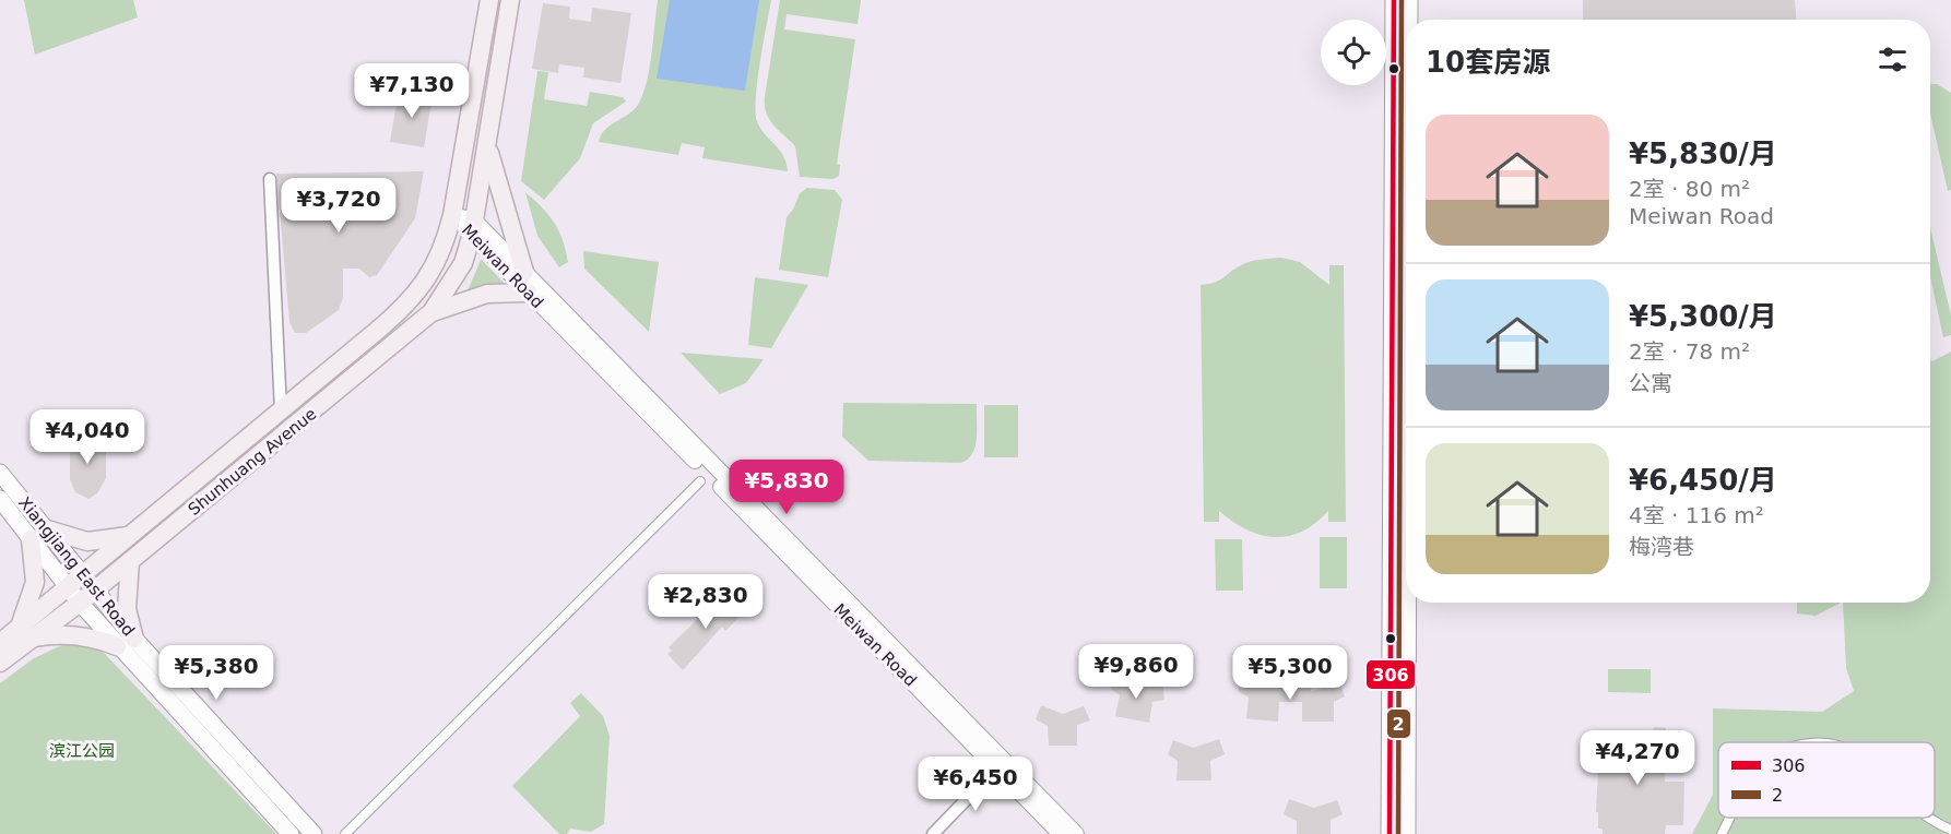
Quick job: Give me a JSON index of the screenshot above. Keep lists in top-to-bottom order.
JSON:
{
  "streets": {
    "main road": ["Shunhuang Avenue", "Xiangjiang East Road"],
    "street": ["Meiwan Road"]
  },
  "crossings": [
    ["Meiwan Road", "Shunhuang Avenue"],
    ["Shunhuang Avenue", "Xiangjiang East Road"]
  ],
  "parks": ["滨江公园"],
  "lines": ["transit line 306", "transit line 2"],
  "legend": ["306", "2"],
  "page": {
    "heading": "10套房源",
    "price": [
      "¥7,130",
      "¥3,720",
      "¥4,040",
      "¥5,830",
      "¥2,830",
      "¥9,860",
      "¥5,380",
      "¥5,300",
      "¥4,270",
      "¥6,450"
    ],
    "list": [
      {
        "name": "¥5,830/月",
        "note": "2室 · 80 m² · Meiwan Road"
      },
      {
        "name": "¥5,300/月",
        "note": "2室 · 78 m² · 公寓"
      },
      {
        "name": "¥6,450/月",
        "note": "4室 · 116 m² · 梅湾巷"
      }
    ]
  }
}
